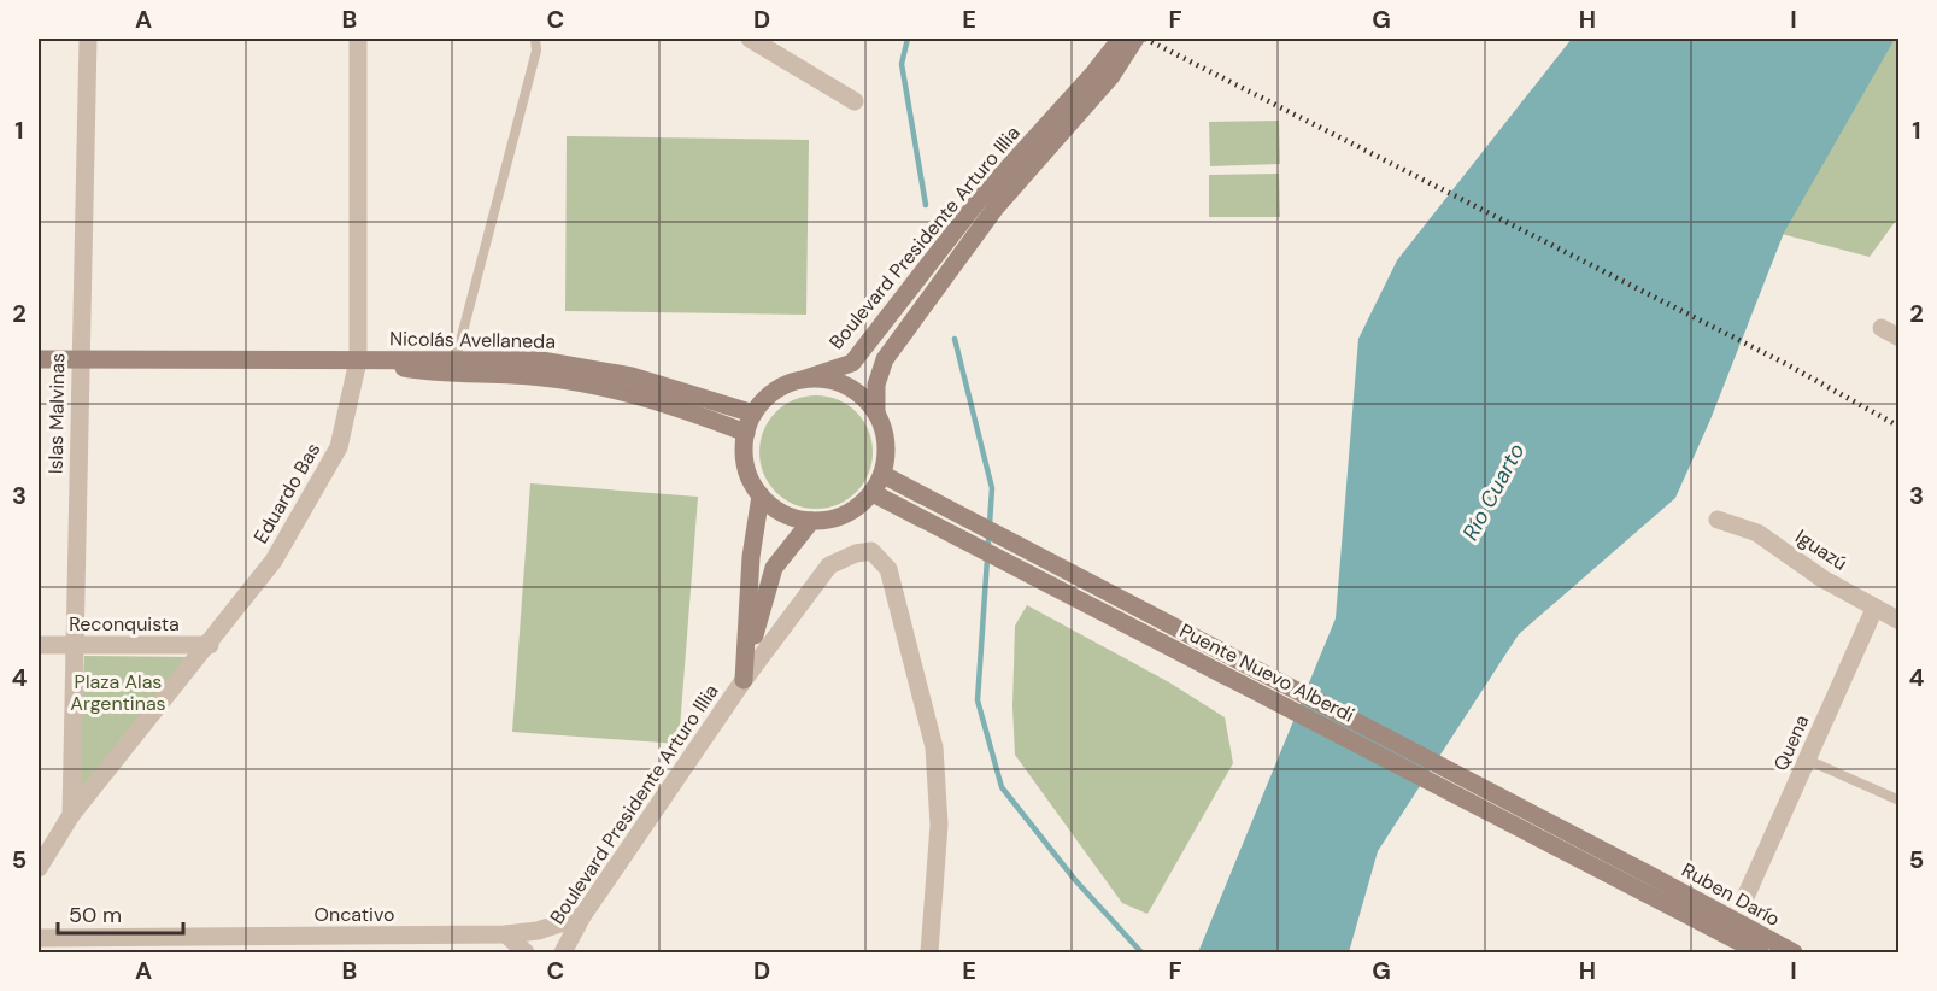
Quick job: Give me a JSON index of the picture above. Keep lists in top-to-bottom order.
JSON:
{
  "streets": {
    "main road": [
      "Boulevard Presidente Arturo Illia",
      "Nicolás Avellaneda",
      "Puente Nuevo Alberdi",
      "Ruben Darío"
    ],
    "street": [
      "Islas Malvinas",
      "Eduardo Bas",
      "Iguazú",
      "Reconquista",
      "Quena",
      "Oncativo"
    ]
  },
  "crossings": [
    ["Boulevard Presidente Arturo Illia", "Nicolás Avellaneda"],
    ["Boulevard Presidente Arturo Illia", "Puente Nuevo Alberdi"],
    ["Boulevard Presidente Arturo Illia", "Oncativo"],
    ["Nicolás Avellaneda", "Islas Malvinas"],
    ["Nicolás Avellaneda", "Eduardo Bas"],
    ["Nicolás Avellaneda", "Puente Nuevo Alberdi"],
    ["Islas Malvinas", "Eduardo Bas"],
    ["Islas Malvinas", "Reconquista"],
    ["Eduardo Bas", "Reconquista"],
    ["Iguazú", "Quena"],
    ["Puente Nuevo Alberdi", "Ruben Darío"]
  ],
  "water": ["Río Cuarto"],
  "parks": ["Plaza Alas Argentinas"],
  "scale_bar": "50 m",
  "grid": {
    "columns": [
      "A",
      "B",
      "C",
      "D",
      "E",
      "F",
      "G",
      "H",
      "I"
    ],
    "rows": [
      "1",
      "2",
      "3",
      "4",
      "5"
    ]
  }
}
